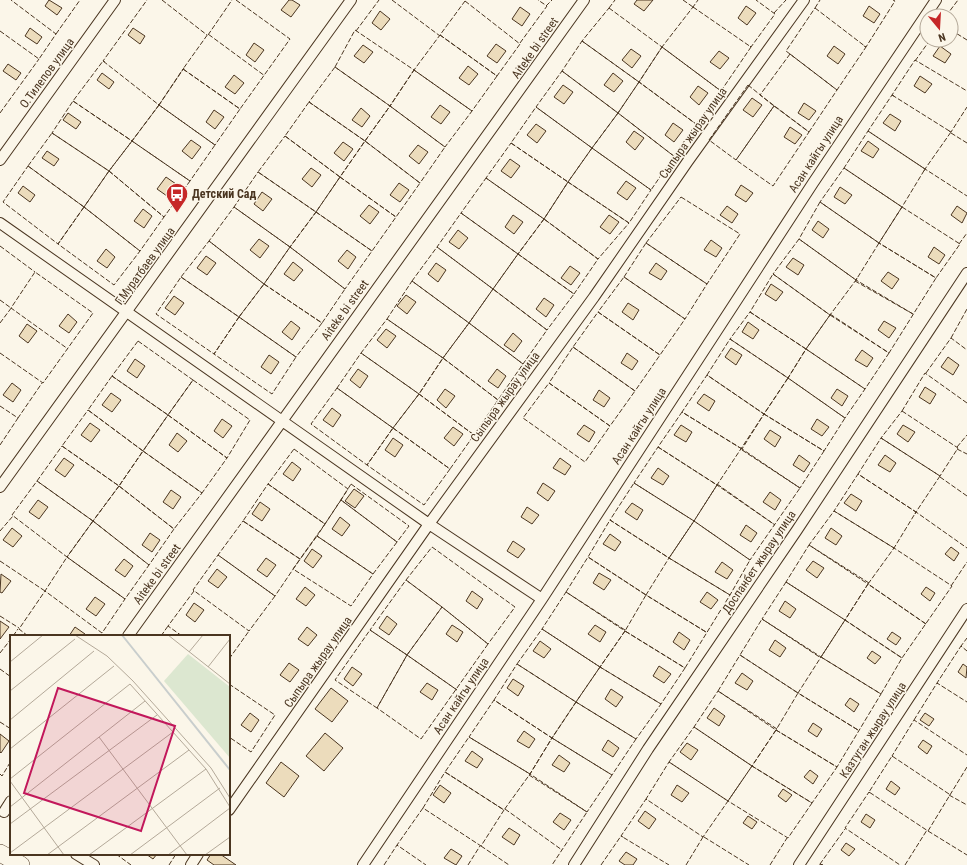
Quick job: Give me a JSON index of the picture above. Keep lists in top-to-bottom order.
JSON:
{
  "streets": {
    "street": [
      "Aiteke bi street",
      "О.Тилепов улица",
      "Сыпыра жырау улица",
      "Асан кайгы улица",
      "Г.Муратбаев улица",
      "Доспанбет жырау улица",
      "Казтуган жырау улица"
    ]
  },
  "places": {
    "bus stop": ["Детский Сад"]
  },
  "north": "bottom"
}
